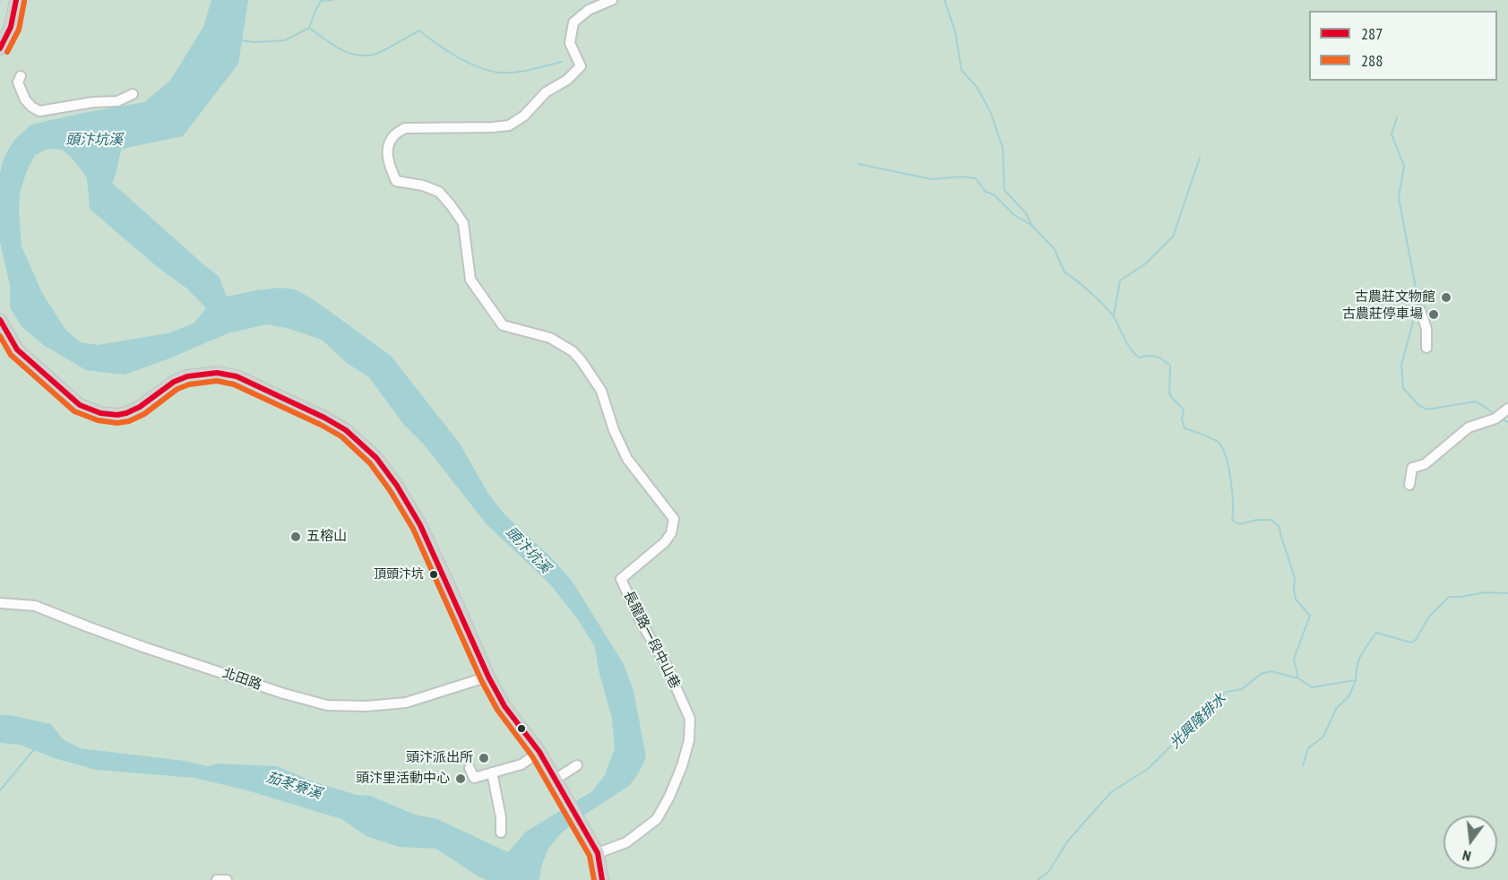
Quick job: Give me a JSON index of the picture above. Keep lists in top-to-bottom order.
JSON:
{
  "streets": {
    "street": ["長龍路一段中山巷", "北田路"]
  },
  "water": ["頭汴坑溪", "光興隆排水", "茄苳寮溪"],
  "places": [
    "古農莊文物館",
    "古農莊停車場",
    "五榕山",
    "頂頭汴坑",
    "頭汴派出所",
    "頭汴里活動中心"
  ],
  "lines": ["transit line 287", "transit line 288"],
  "legend": ["287", "288"],
  "north": "bottom"
}
